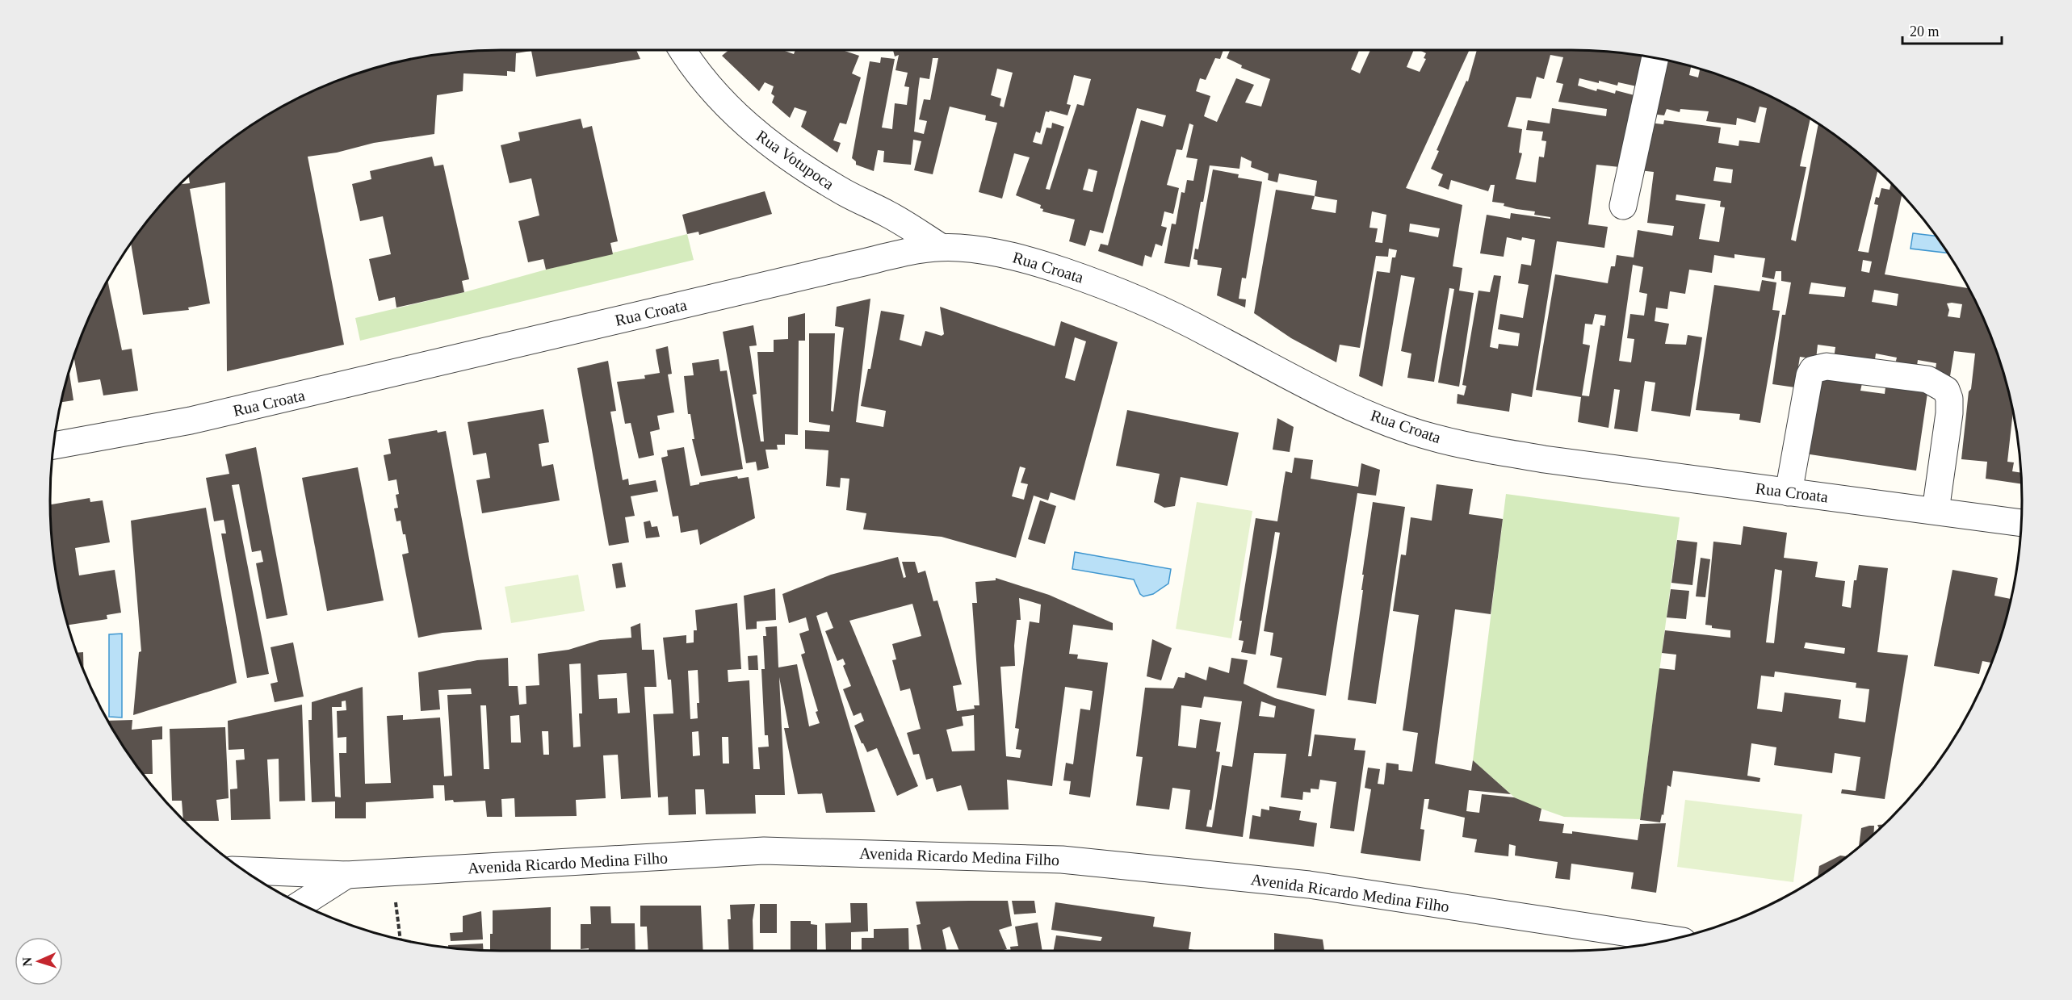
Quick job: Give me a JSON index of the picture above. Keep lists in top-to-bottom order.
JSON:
{
  "streets": {
    "street": ["Rua Votupoca", "Rua Croata", "Avenida Ricardo Medina Filho"]
  },
  "crossings": [
    ["Rua Votupoca", "Rua Croata"]
  ],
  "scale_bar": "20 m",
  "north": "left"
}
